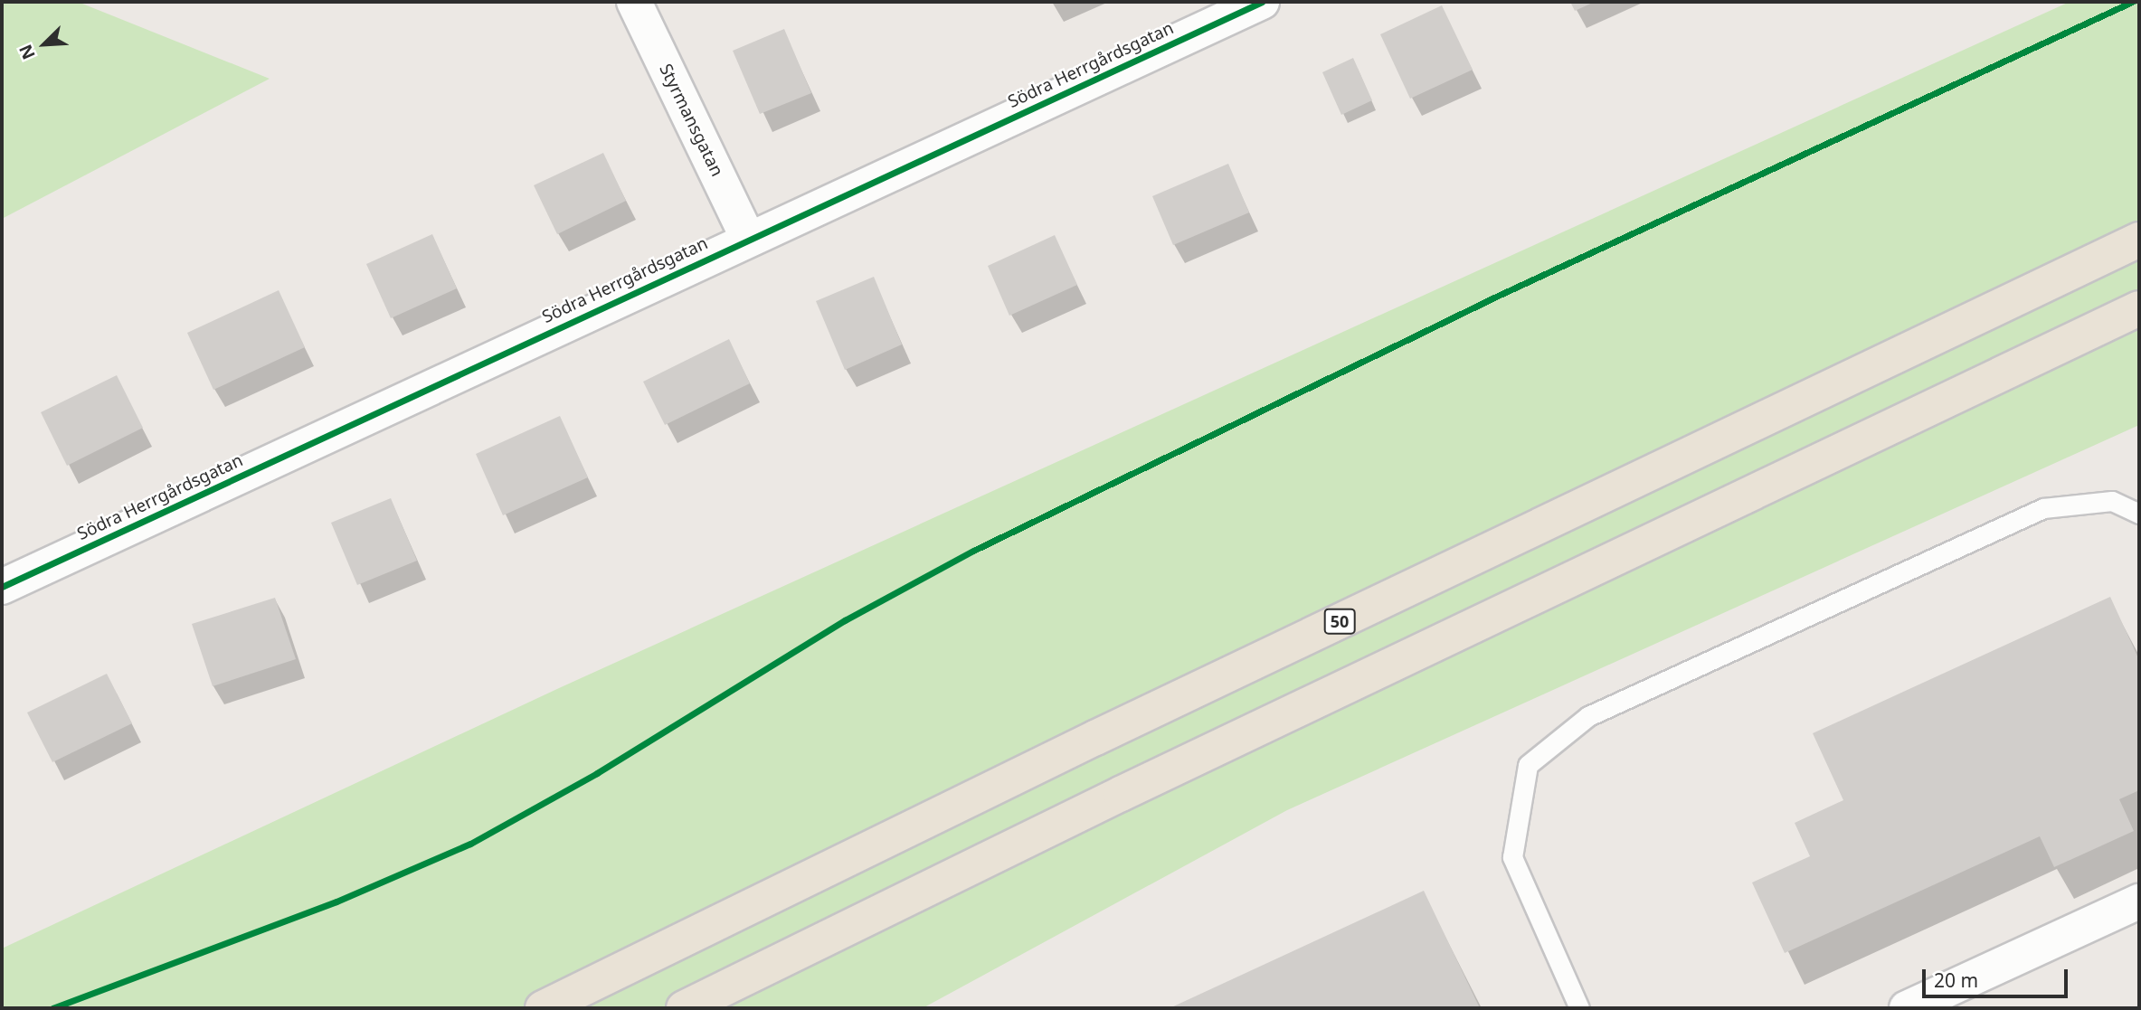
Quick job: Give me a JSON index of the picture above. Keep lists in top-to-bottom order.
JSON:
{
  "streets": {
    "highway": ["50"],
    "street": ["Södra Herrgårdsgatan", "Styrmansgatan"]
  },
  "crossings": [
    ["Södra Herrgårdsgatan", "Styrmansgatan"]
  ],
  "scale_bar": "20 m",
  "north": "bottom left"
}
